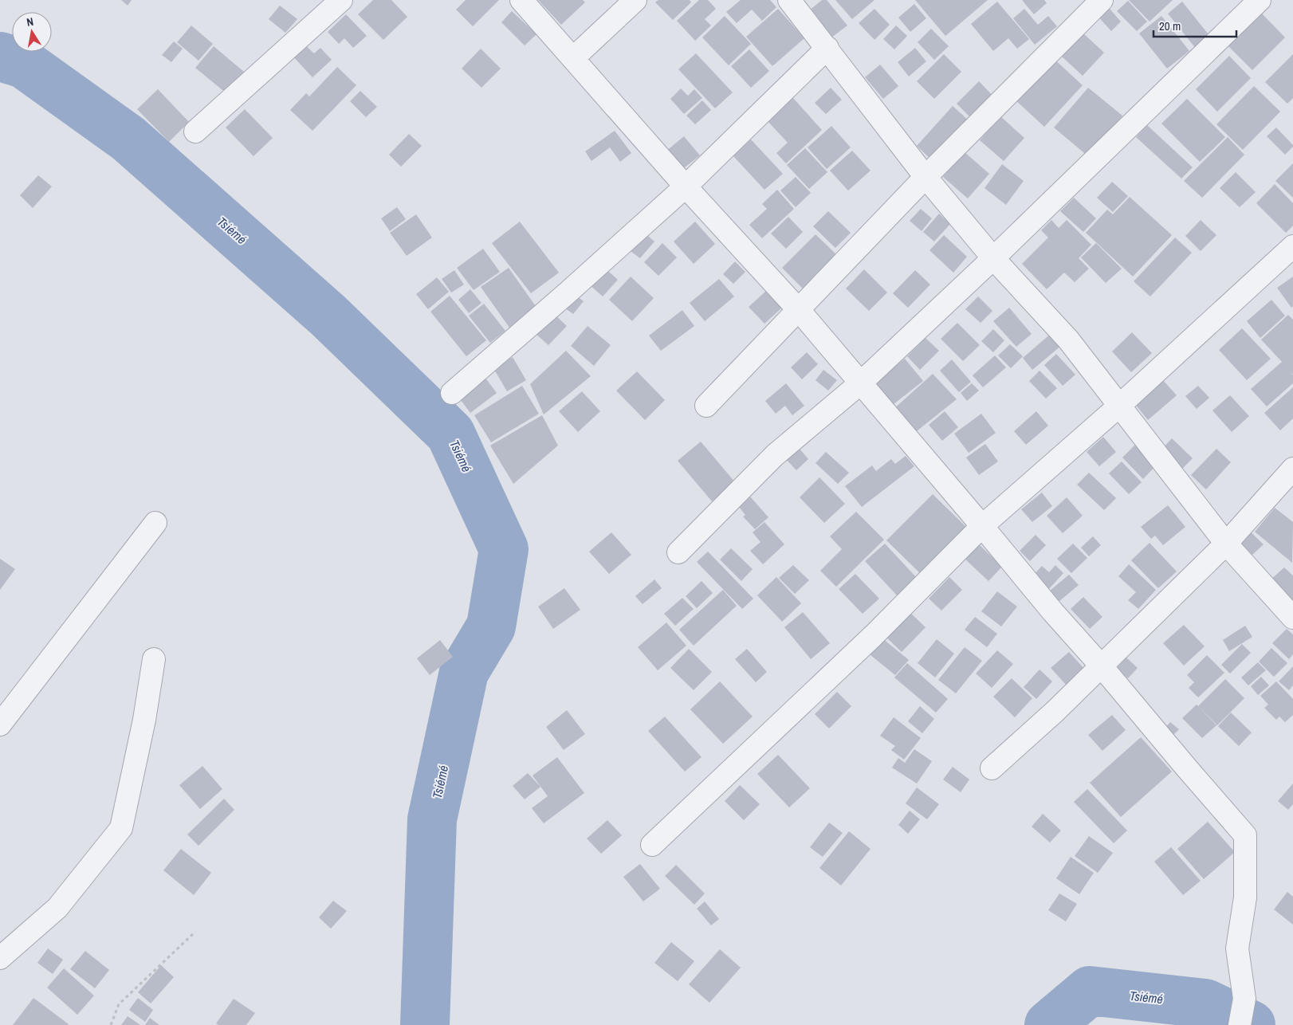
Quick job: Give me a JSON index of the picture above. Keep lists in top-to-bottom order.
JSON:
{
  "water": ["Tsiémé"],
  "scale_bar": "20 m",
  "north": "top"
}
